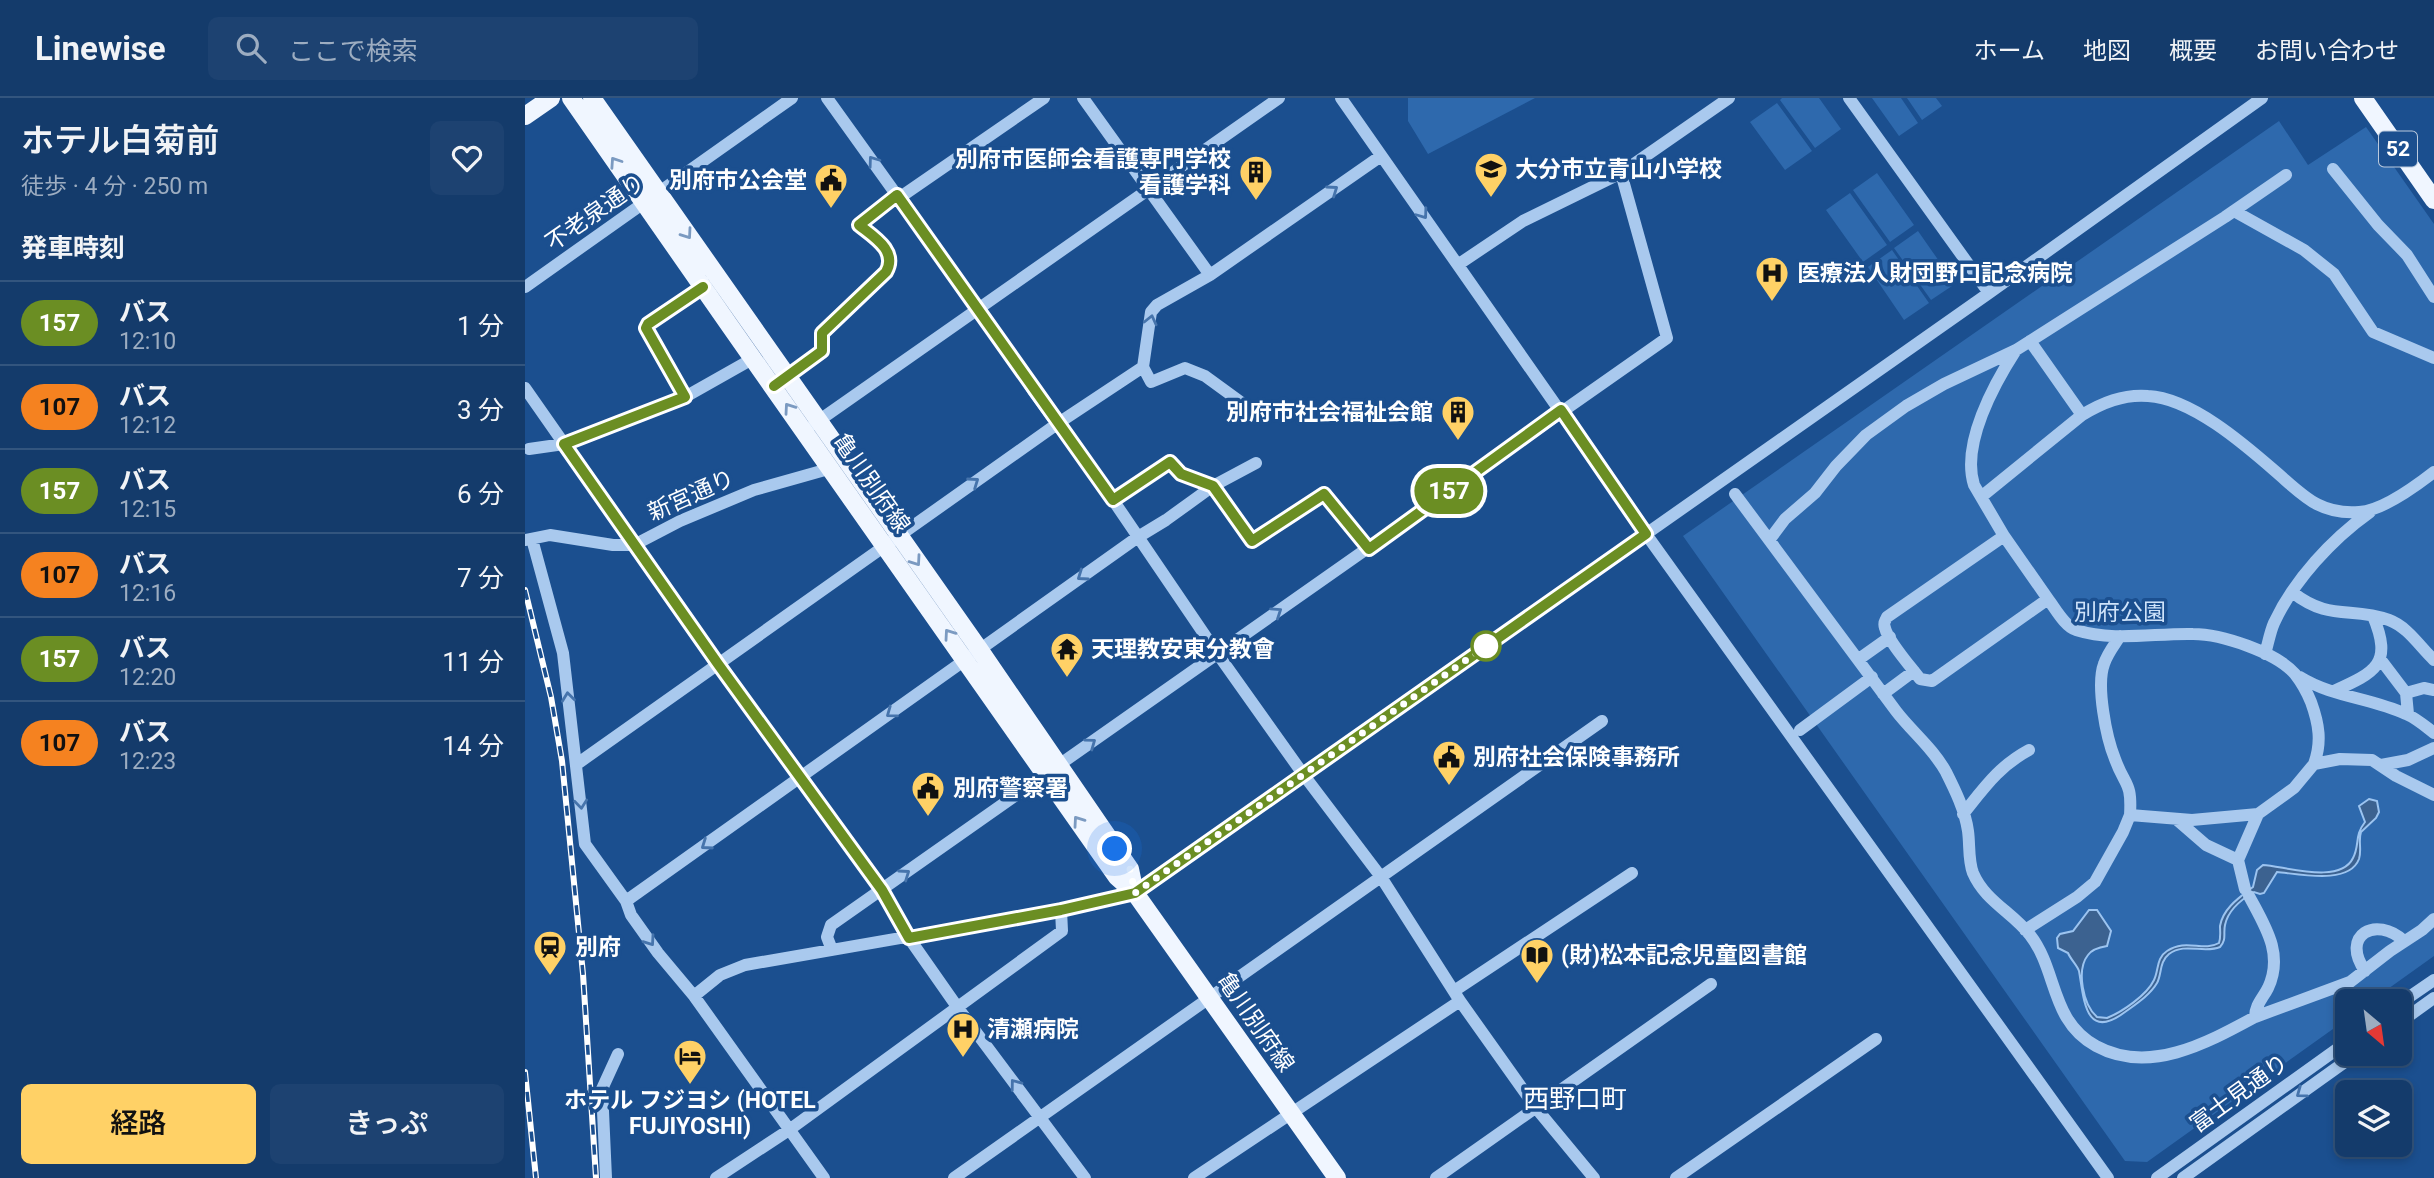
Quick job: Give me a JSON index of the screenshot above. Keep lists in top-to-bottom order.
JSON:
{
  "streets": {
    "main road": ["52", "亀川別府線"],
    "street": ["不老泉通り", "新宮通り", "富士見通り"]
  },
  "crossings": [
    ["不老泉通り", "亀川別府線"],
    ["亀川別府線", "新宮通り"]
  ],
  "districts": ["西野口町"],
  "parks": ["別府公園"],
  "places": {
    "school or university": ["大分市立青山小学校"],
    "building": ["別府市医師会看護専門学校 看護学科", "別府市社会福祉会館"],
    "public building": ["別府市公会堂", "別府社会保険事務所", "別府警察署"],
    "hospital": ["医療法人財団野口記念病院", "清瀬病院"],
    "temple": ["天理教安東分教會"],
    "station": ["別府"],
    "library": ["(財)松本記念児童図書館"],
    "hotel": ["ホテル フジヨシ (HOTEL FUJIYOSHI)"]
  },
  "lines": ["bus line 157"],
  "north": "bottom right",
  "page": {
    "header": "Linewise",
    "search": "ここで検索",
    "nav": [
      "ホーム",
      "地図",
      "概要",
      "お問い合わせ"
    ],
    "heading": [
      ["ホテル白菊前", "徒歩 · 4 分 · 250 m"],
      "発車時刻"
    ],
    "on_map": "157",
    "list": [
      {
        "mark": "157",
        "name": "バス",
        "note": "12:10",
        "value": "1 分"
      },
      {
        "mark": "107",
        "name": "バス",
        "note": "12:12",
        "value": "3 分"
      },
      {
        "mark": "157",
        "name": "バス",
        "note": "12:15",
        "value": "6 分"
      },
      {
        "mark": "107",
        "name": "バス",
        "note": "12:16",
        "value": "7 分"
      },
      {
        "mark": "157",
        "name": "バス",
        "note": "12:20",
        "value": "11 分"
      },
      {
        "mark": "107",
        "name": "バス",
        "note": "12:23",
        "value": "14 分"
      }
    ],
    "buttons": ["経路", "きっぷ"]
  }
}
